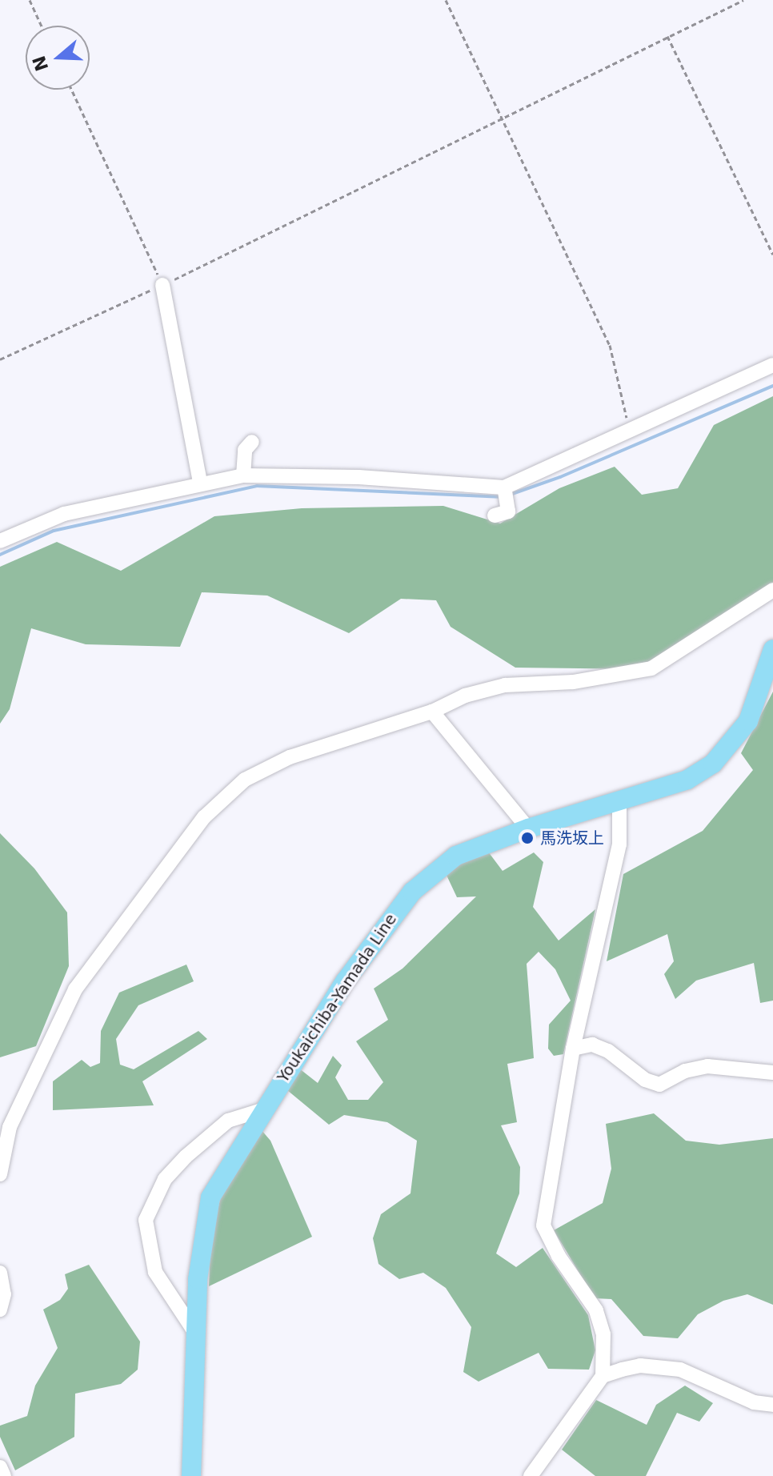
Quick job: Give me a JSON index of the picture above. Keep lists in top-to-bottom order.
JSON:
{
  "streets": {
    "main road": ["Youkaichiba-Yamada Line"]
  },
  "places": ["馬洗坂上"],
  "north": "left"
}
